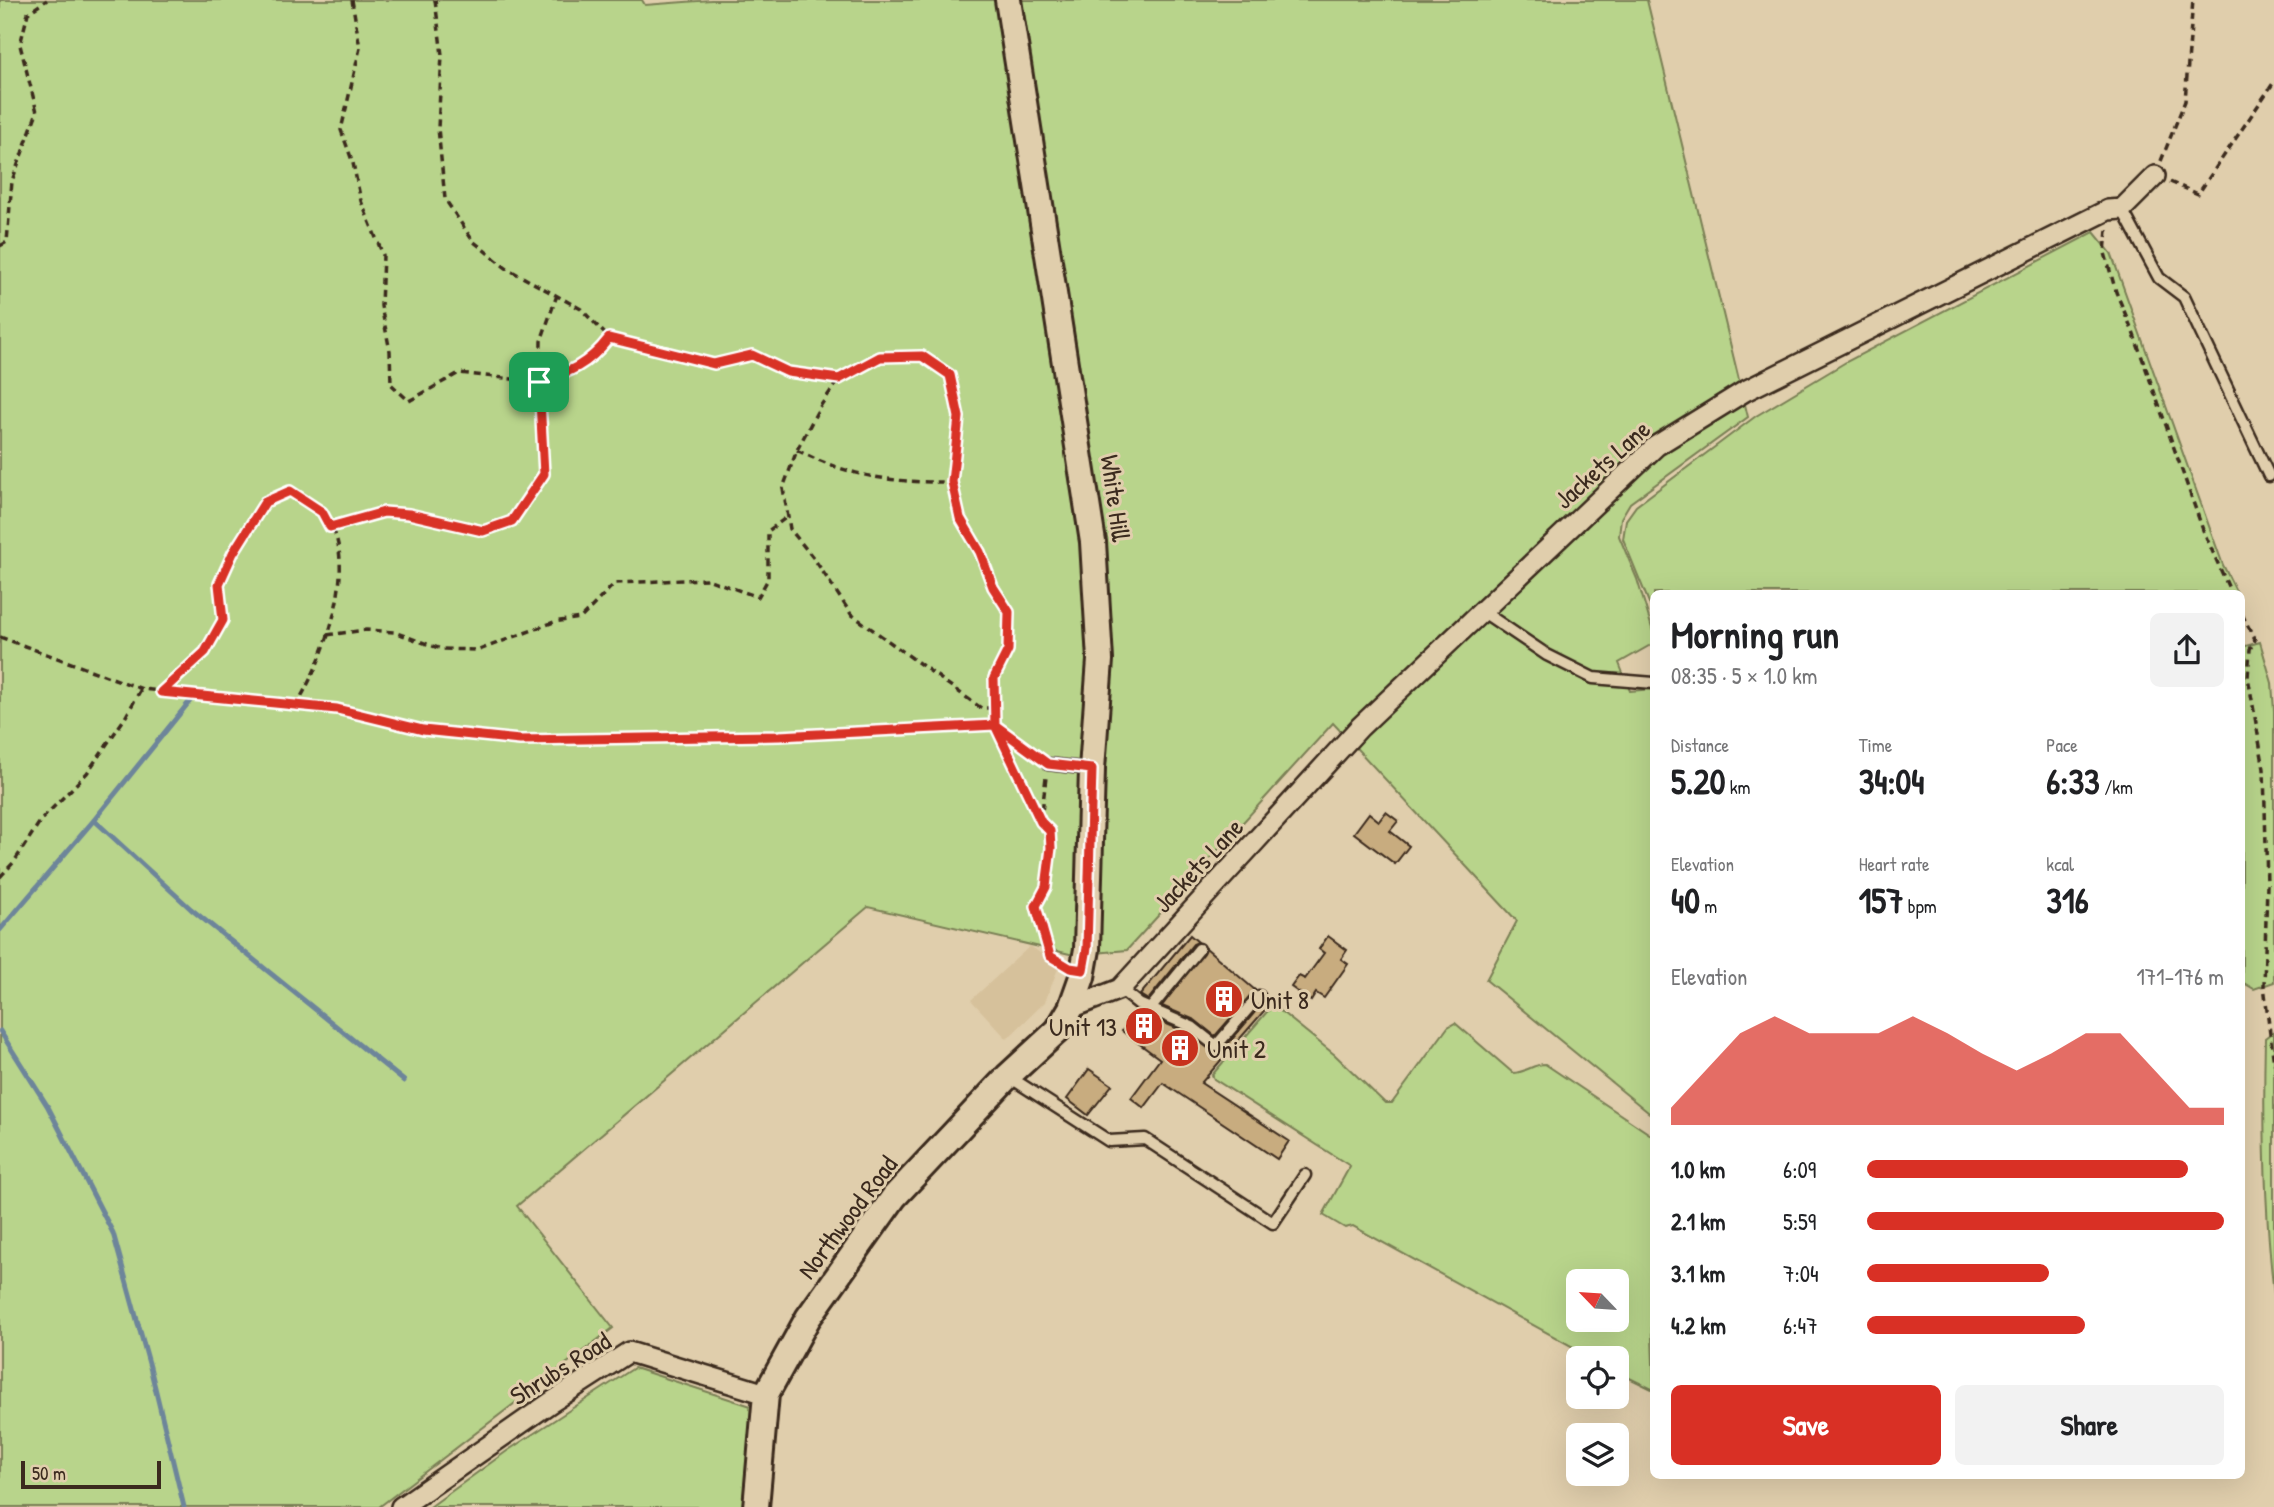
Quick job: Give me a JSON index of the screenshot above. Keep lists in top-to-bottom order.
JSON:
{
  "streets": {
    "street": [
      "Jackets Lane",
      "White Hill",
      "Northwood Road",
      "Shrubs Road"
    ]
  },
  "crossings": [
    ["Jackets Lane", "White Hill"],
    ["Jackets Lane", "Northwood Road"],
    ["White Hill", "Northwood Road"],
    ["Northwood Road", "Shrubs Road"]
  ],
  "places": {
    "building": ["Unit 8", "Unit 13", "Unit 2"]
  },
  "scale_bar": "50 m",
  "north": "top left",
  "page": {
    "heading": ["Morning run", "08:35 · 5 × 1.0 km"],
    "stats": [
      ["Distance", "5.20 km"],
      ["Time", "34:04"],
      ["Pace", "6:33 /km"],
      ["Elevation", "40 m"],
      ["Heart rate", "157 bpm"],
      ["kcal", "316"]
    ],
    "chart": ["Elevation", "171–176 m"],
    "list": [
      {
        "name": "1.0 km",
        "note": "6:09"
      },
      {
        "name": "2.1 km",
        "note": "5:59"
      },
      {
        "name": "3.1 km",
        "note": "7:04"
      },
      {
        "name": "4.2 km",
        "note": "6:47"
      }
    ],
    "buttons": ["Save", "Share"],
    "scale": "50 m"
  }
}
